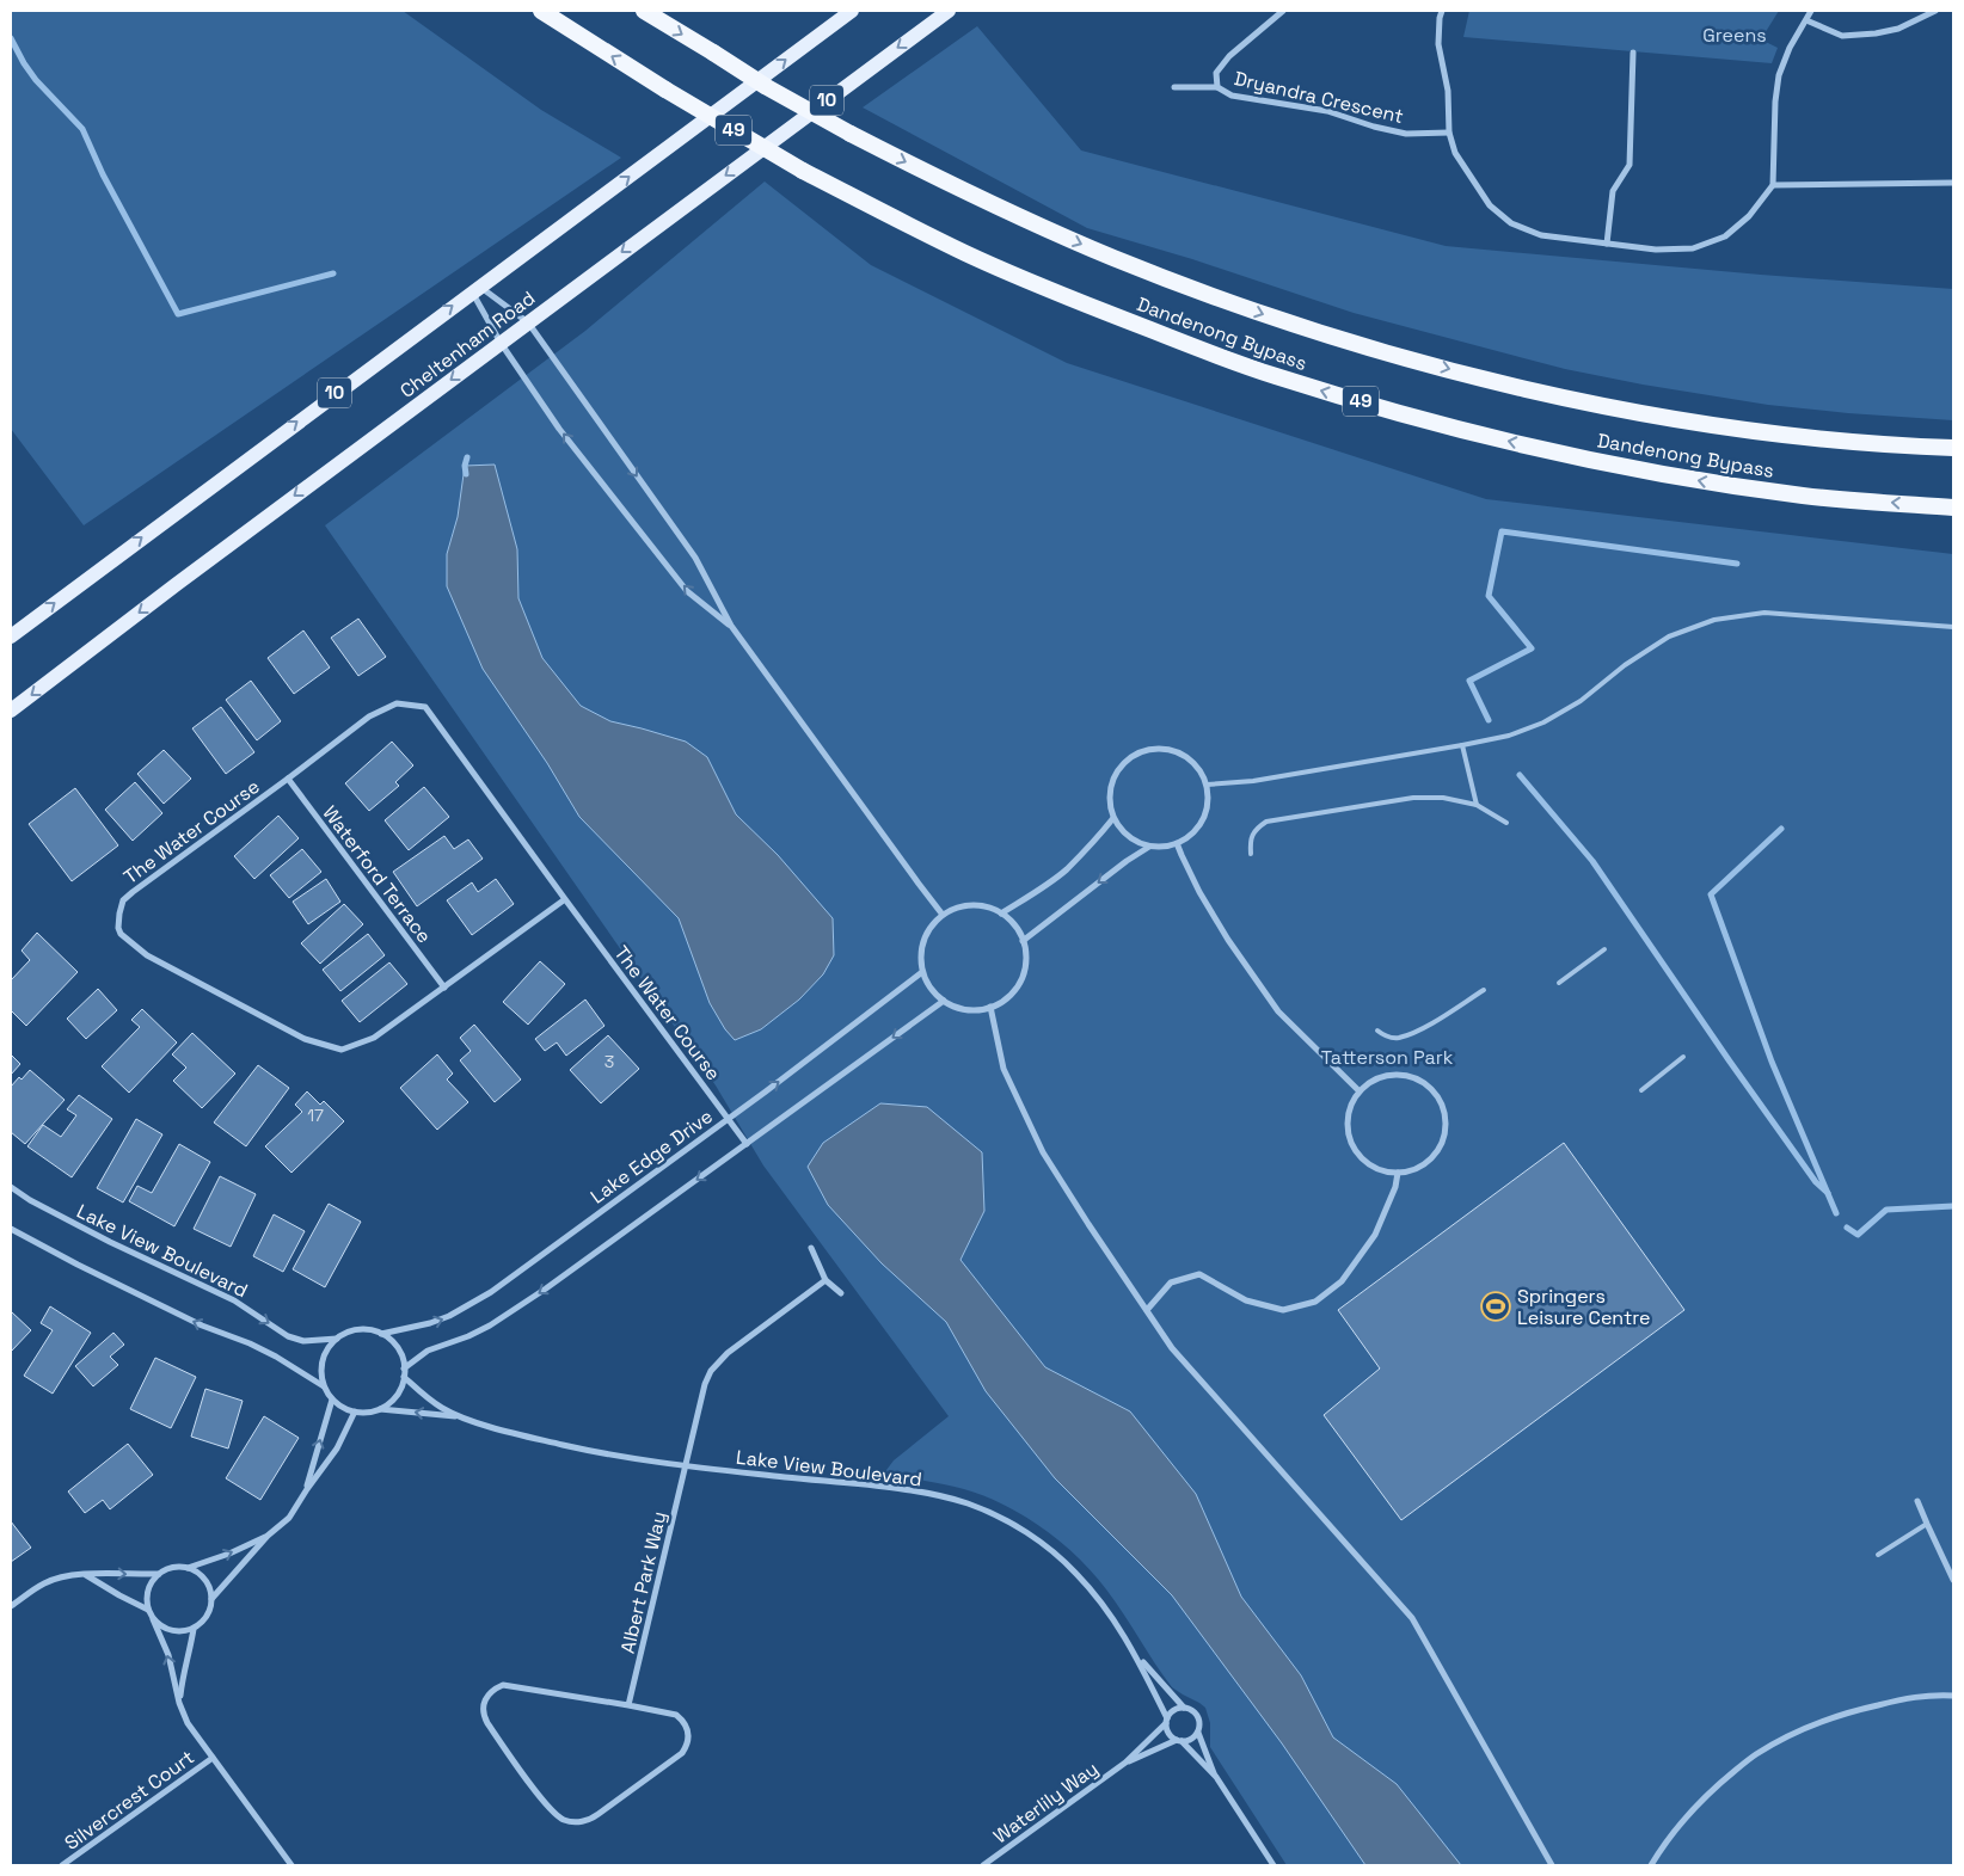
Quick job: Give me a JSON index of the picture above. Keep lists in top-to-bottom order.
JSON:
{
  "streets": {
    "highway": ["49", "Dandenong Bypass"],
    "main road": ["10", "Cheltenham Road"],
    "street": [
      "Dryandra Crescent",
      "The Water Course",
      "Waterford Terrace",
      "Lake Edge Drive",
      "Lake View Boulevard",
      "Albert Park Way",
      "Silvercrest Court",
      "Waterlily Way"
    ]
  },
  "crossings": [
    ["The Water Course", "Waterford Terrace"],
    ["The Water Course", "Lake Edge Drive"],
    ["Lake Edge Drive", "Lake View Boulevard"],
    ["Lake View Boulevard", "Albert Park Way"],
    ["Lake View Boulevard", "Waterlily Way"]
  ],
  "parks": ["Greens", "Tatterson Park"],
  "places": {
    "sports": ["Springers Leisure Centre"]
  },
  "house_numbers": ["3", "17"]
}
